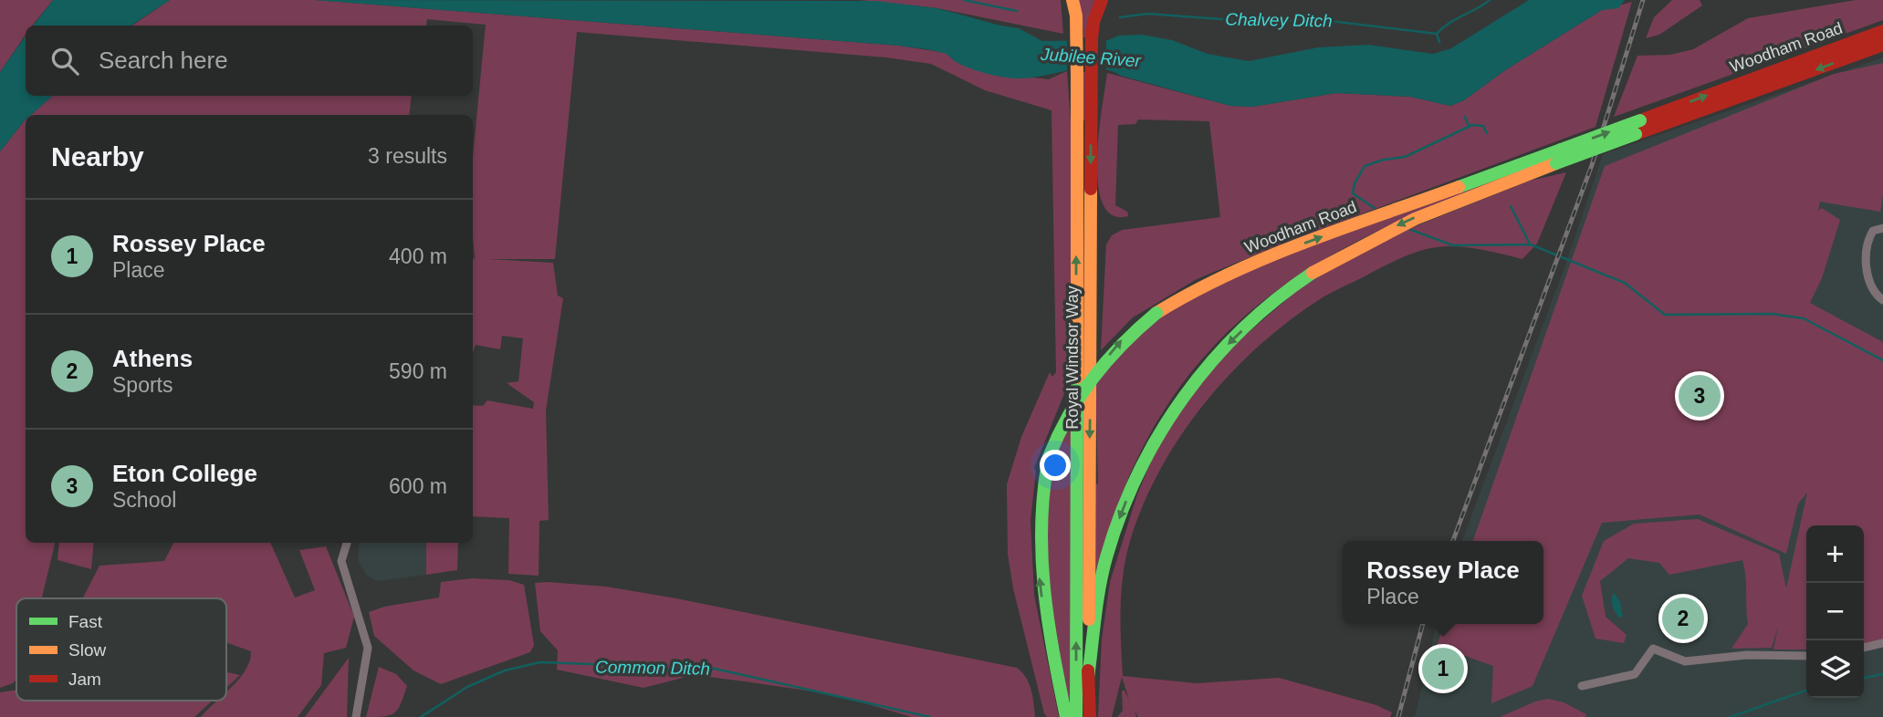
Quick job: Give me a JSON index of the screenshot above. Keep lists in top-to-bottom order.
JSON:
{
  "streets": {
    "main road": ["Woodham Road", "Royal Windsor Way"]
  },
  "crossings": [
    ["Woodham Road", "Royal Windsor Way"]
  ],
  "water": ["Chalvey Ditch", "Jubilee River", "Common Ditch"],
  "legend": ["Fast", "Slow", "Jam"],
  "page": {
    "search": "Search here",
    "heading": ["Nearby", "3 results"],
    "list": [
      {
        "mark": "1",
        "name": "Rossey Place",
        "note": "Place",
        "value": "400 m"
      },
      {
        "mark": "2",
        "name": "Athens",
        "note": "Sports",
        "value": "590 m"
      },
      {
        "mark": "3",
        "name": "Eton College",
        "note": "School",
        "value": "600 m"
      }
    ],
    "pins": ["3", "2", "1"],
    "map_buttons": ["+", "−"],
    "popup": ["Rossey Place", "Place"]
  }
}
